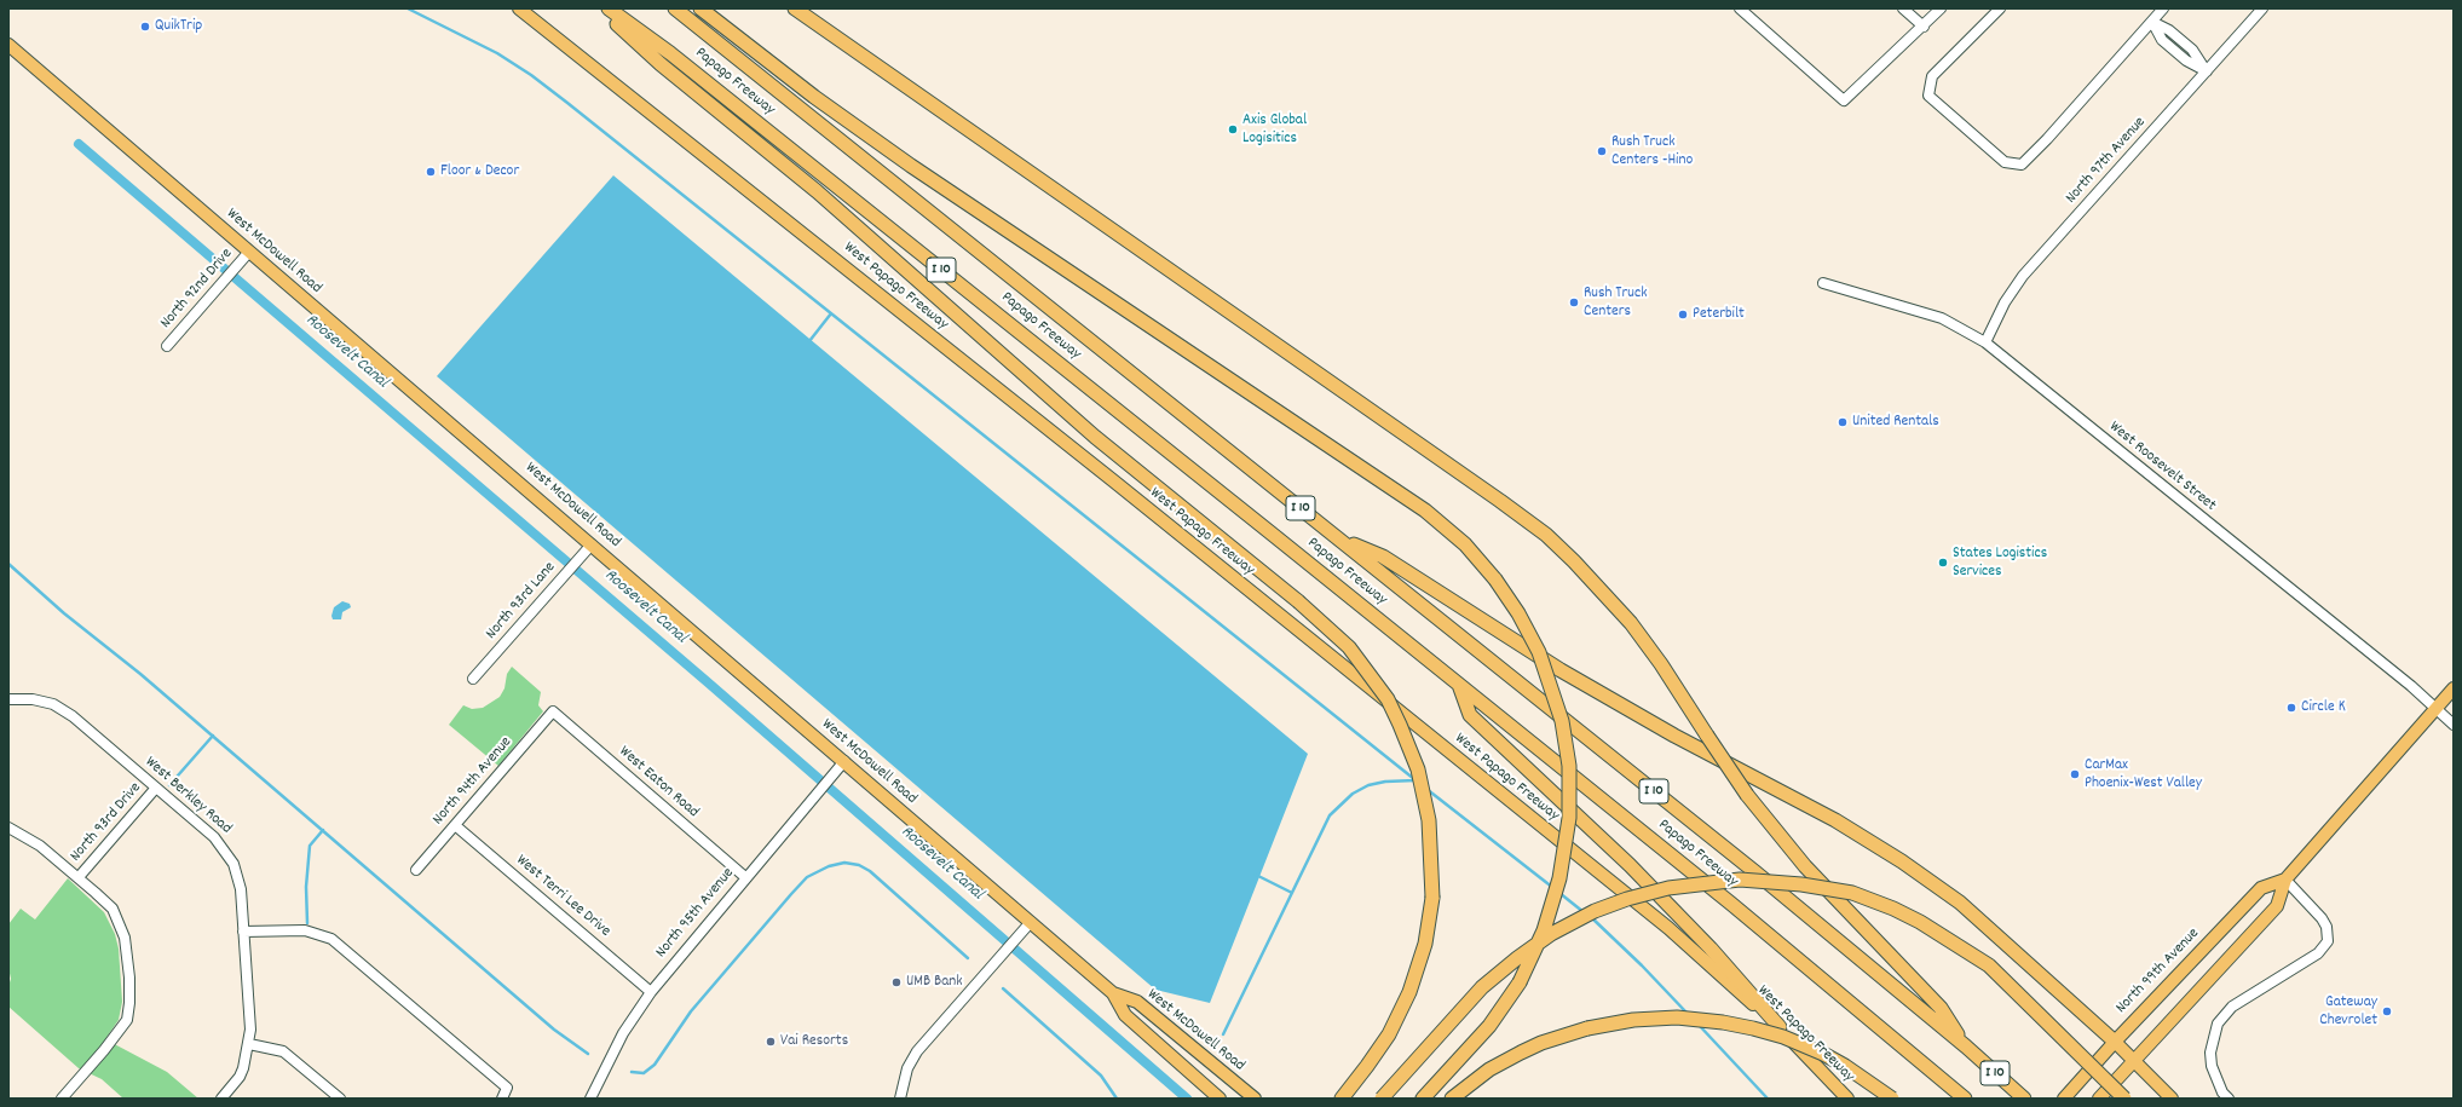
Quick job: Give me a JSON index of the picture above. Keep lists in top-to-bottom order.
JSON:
{
  "streets": {
    "highway": ["Papago Freeway", "I 10"],
    "main road": ["West McDowell Road", "West Papago Freeway", "North 99th Avenue"],
    "street": [
      "North 97th Avenue",
      "North 92nd Drive",
      "West Roosevelt Street",
      "North 93rd Lane",
      "North 94th Avenue",
      "West Eaton Road",
      "West Berkley Road",
      "North 93rd Drive",
      "West Terri Lee Drive",
      "North 95th Avenue"
    ]
  },
  "crossings": [
    ["North 97th Avenue", "West Roosevelt Street"],
    ["West McDowell Road", "North 92nd Drive"],
    ["West McDowell Road", "North 93rd Lane"],
    ["West McDowell Road", "North 95th Avenue"],
    ["West Roosevelt Street", "North 99th Avenue"],
    ["North 94th Avenue", "West Eaton Road"],
    ["North 94th Avenue", "West Terri Lee Drive"],
    ["West Eaton Road", "North 95th Avenue"],
    ["West Berkley Road", "North 93rd Drive"],
    ["West Terri Lee Drive", "North 95th Avenue"]
  ],
  "water": ["Roosevelt Canal"],
  "places": [
    "QuikTrip",
    "Axis Global Logisitics",
    "Rush Truck Centers -Hino",
    "Floor & Decor",
    "Rush Truck Centers",
    "Peterbilt",
    "United Rentals",
    "States Logistics Services",
    "Circle K",
    "CarMax Phoenix-West Valley",
    "UMB Bank",
    "Gateway Chevrolet",
    "Vai Resorts"
  ]
}
